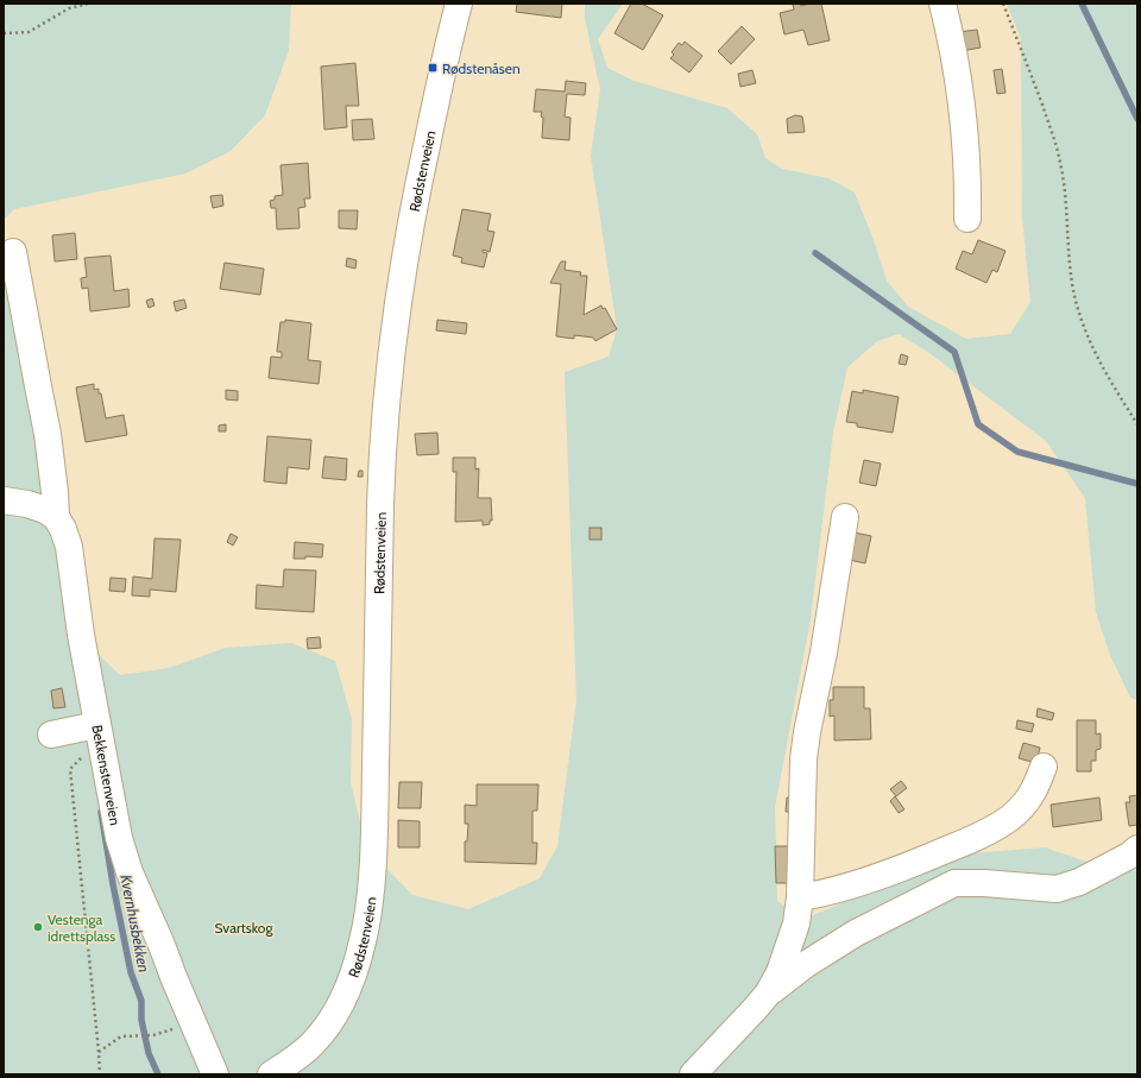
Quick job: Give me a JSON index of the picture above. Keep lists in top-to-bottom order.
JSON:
{
  "streets": {
    "street": ["Rødstenveien", "Bekkenstenveien"]
  },
  "water": ["Kvernhusbekken"],
  "parks": ["Svartskog"],
  "places": {
    "transit": ["Rødstenåsen"],
    "other": ["Vestenga idrettsplass"]
  }
}
